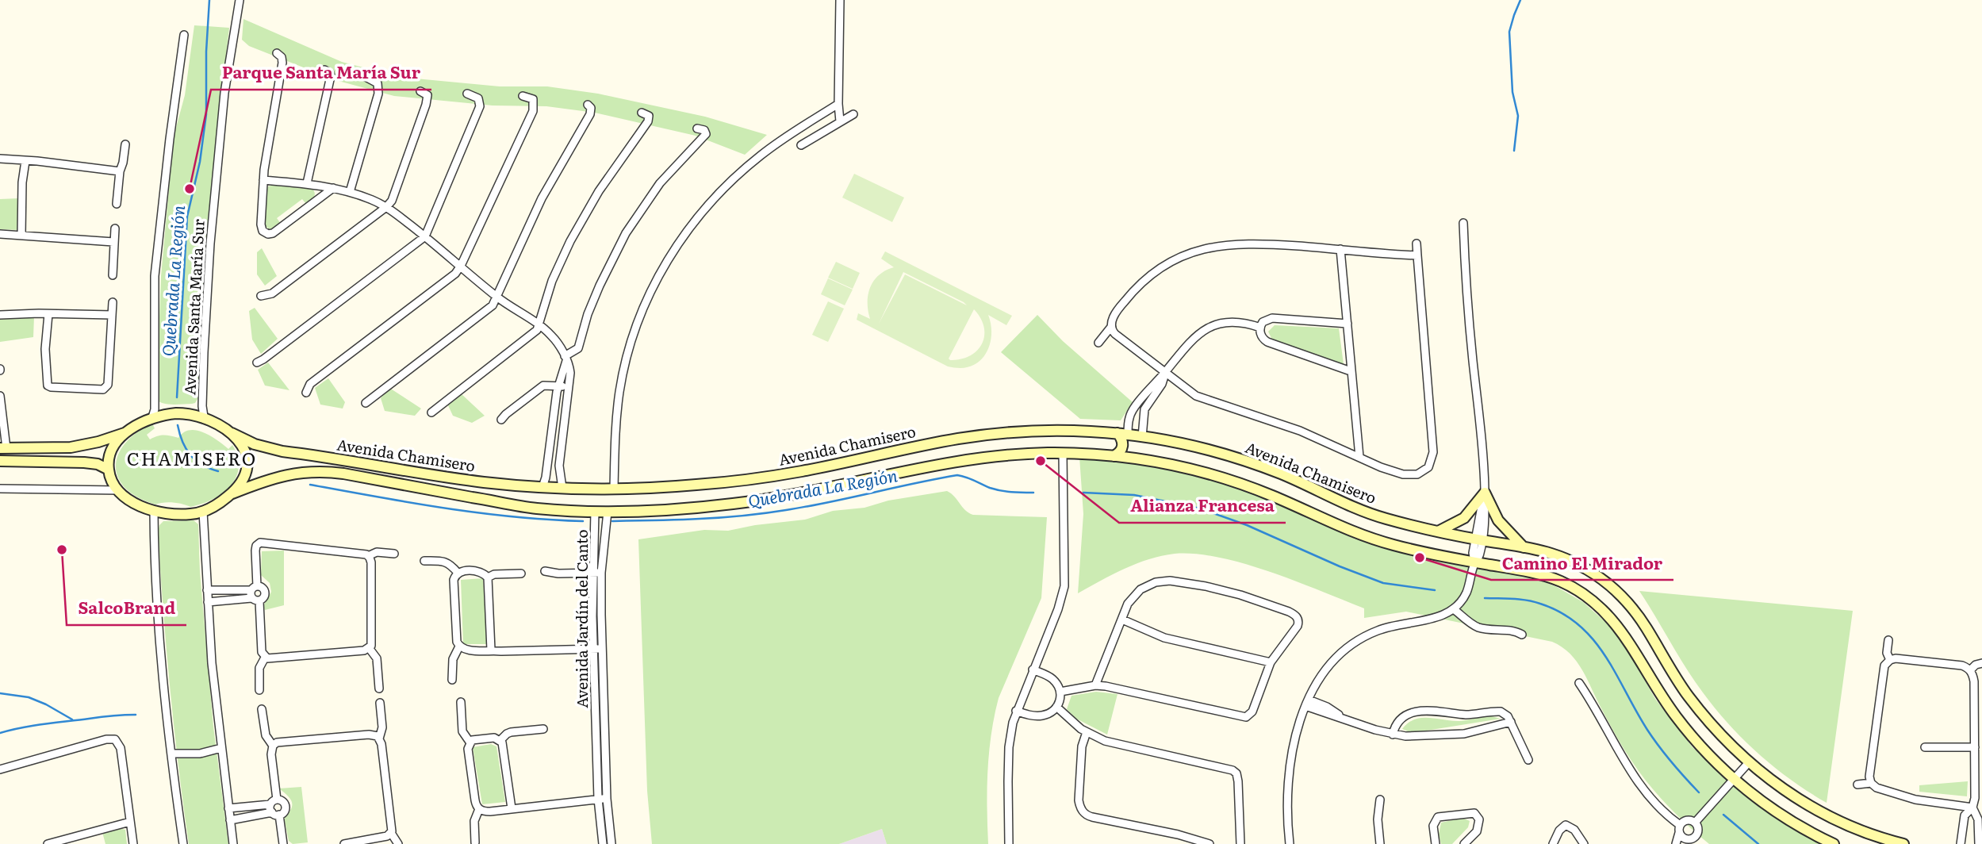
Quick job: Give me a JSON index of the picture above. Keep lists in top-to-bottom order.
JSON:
{
  "streets": {
    "street": ["Avenida Santa María Sur", "Avenida Chamisero", "Avenida Jardín del Canto"]
  },
  "crossings": [
    ["Avenida Santa María Sur", "Avenida Chamisero"],
    ["Avenida Chamisero", "Avenida Jardín del Canto"]
  ],
  "districts": ["CHAMISERO"],
  "water": ["Quebrada La Región"],
  "places": [
    "Parque Santa María Sur",
    "Alianza Francesa",
    "SalcoBrand",
    "Camino El Mirador"
  ]
}
